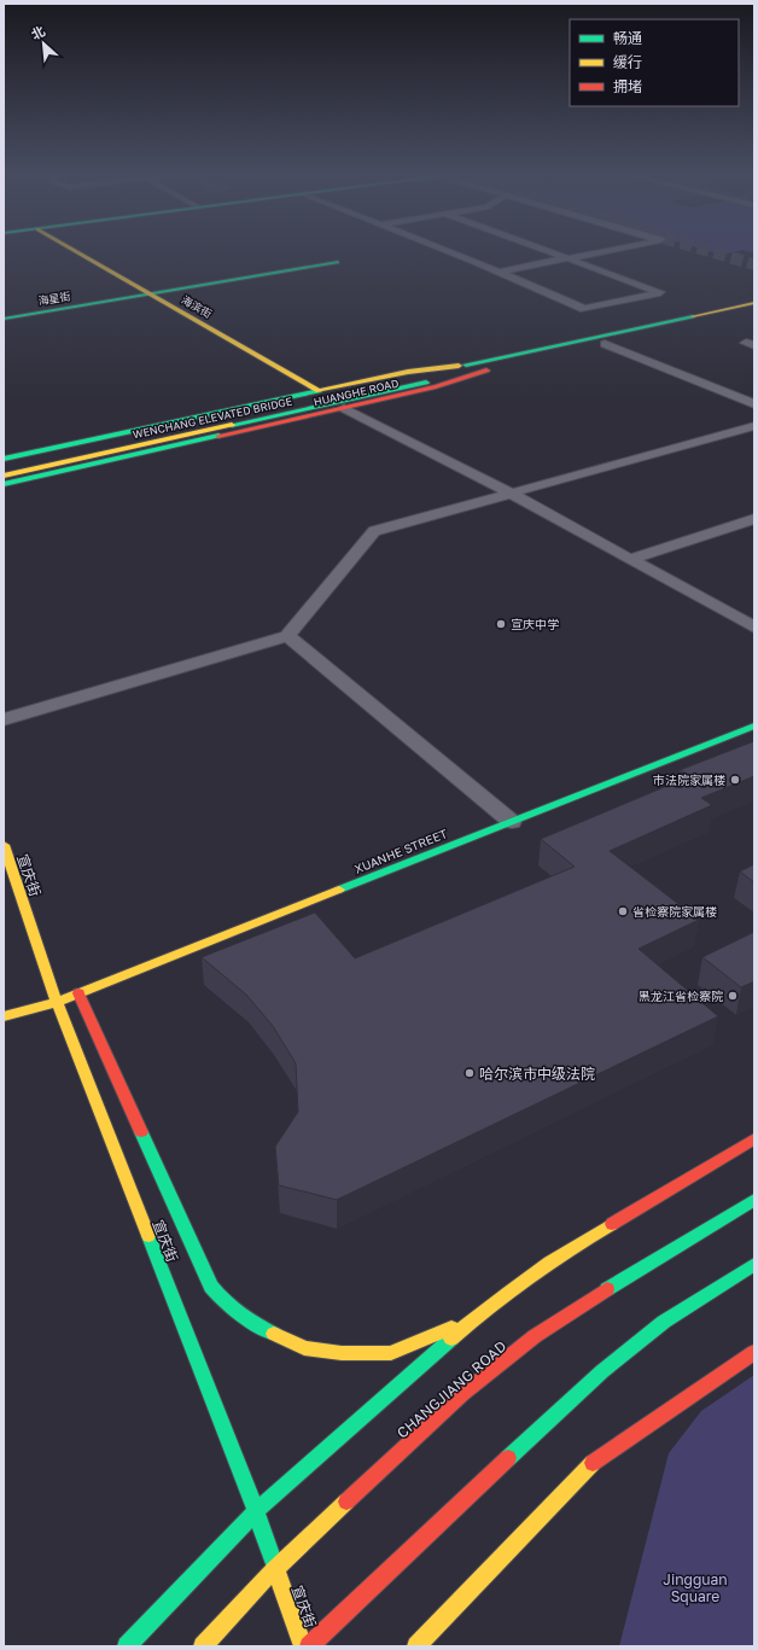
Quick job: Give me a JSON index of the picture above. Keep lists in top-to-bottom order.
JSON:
{
  "streets": {
    "main road": [
      "海星街",
      "海滨街",
      "HUANGHE ROAD",
      "WENCHANG ELEVATED BRIDGE",
      "XUANHE STREET",
      "宣庆街",
      "CHANGJIANG ROAD"
    ]
  },
  "crossings": [
    ["海星街", "海滨街"],
    ["海滨街", "HUANGHE ROAD"],
    ["HUANGHE ROAD", "WENCHANG ELEVATED BRIDGE"],
    ["XUANHE STREET", "宣庆街"],
    ["宣庆街", "CHANGJIANG ROAD"]
  ],
  "parks": ["Jingguan Square"],
  "places": [
    "宣庆中学",
    "市法院家属楼",
    "省检察院家属楼",
    "黑龙江省检察院",
    "哈尔滨市中级法院"
  ],
  "legend": ["畅通", "缓行", "拥堵"],
  "north": "top left"
}
